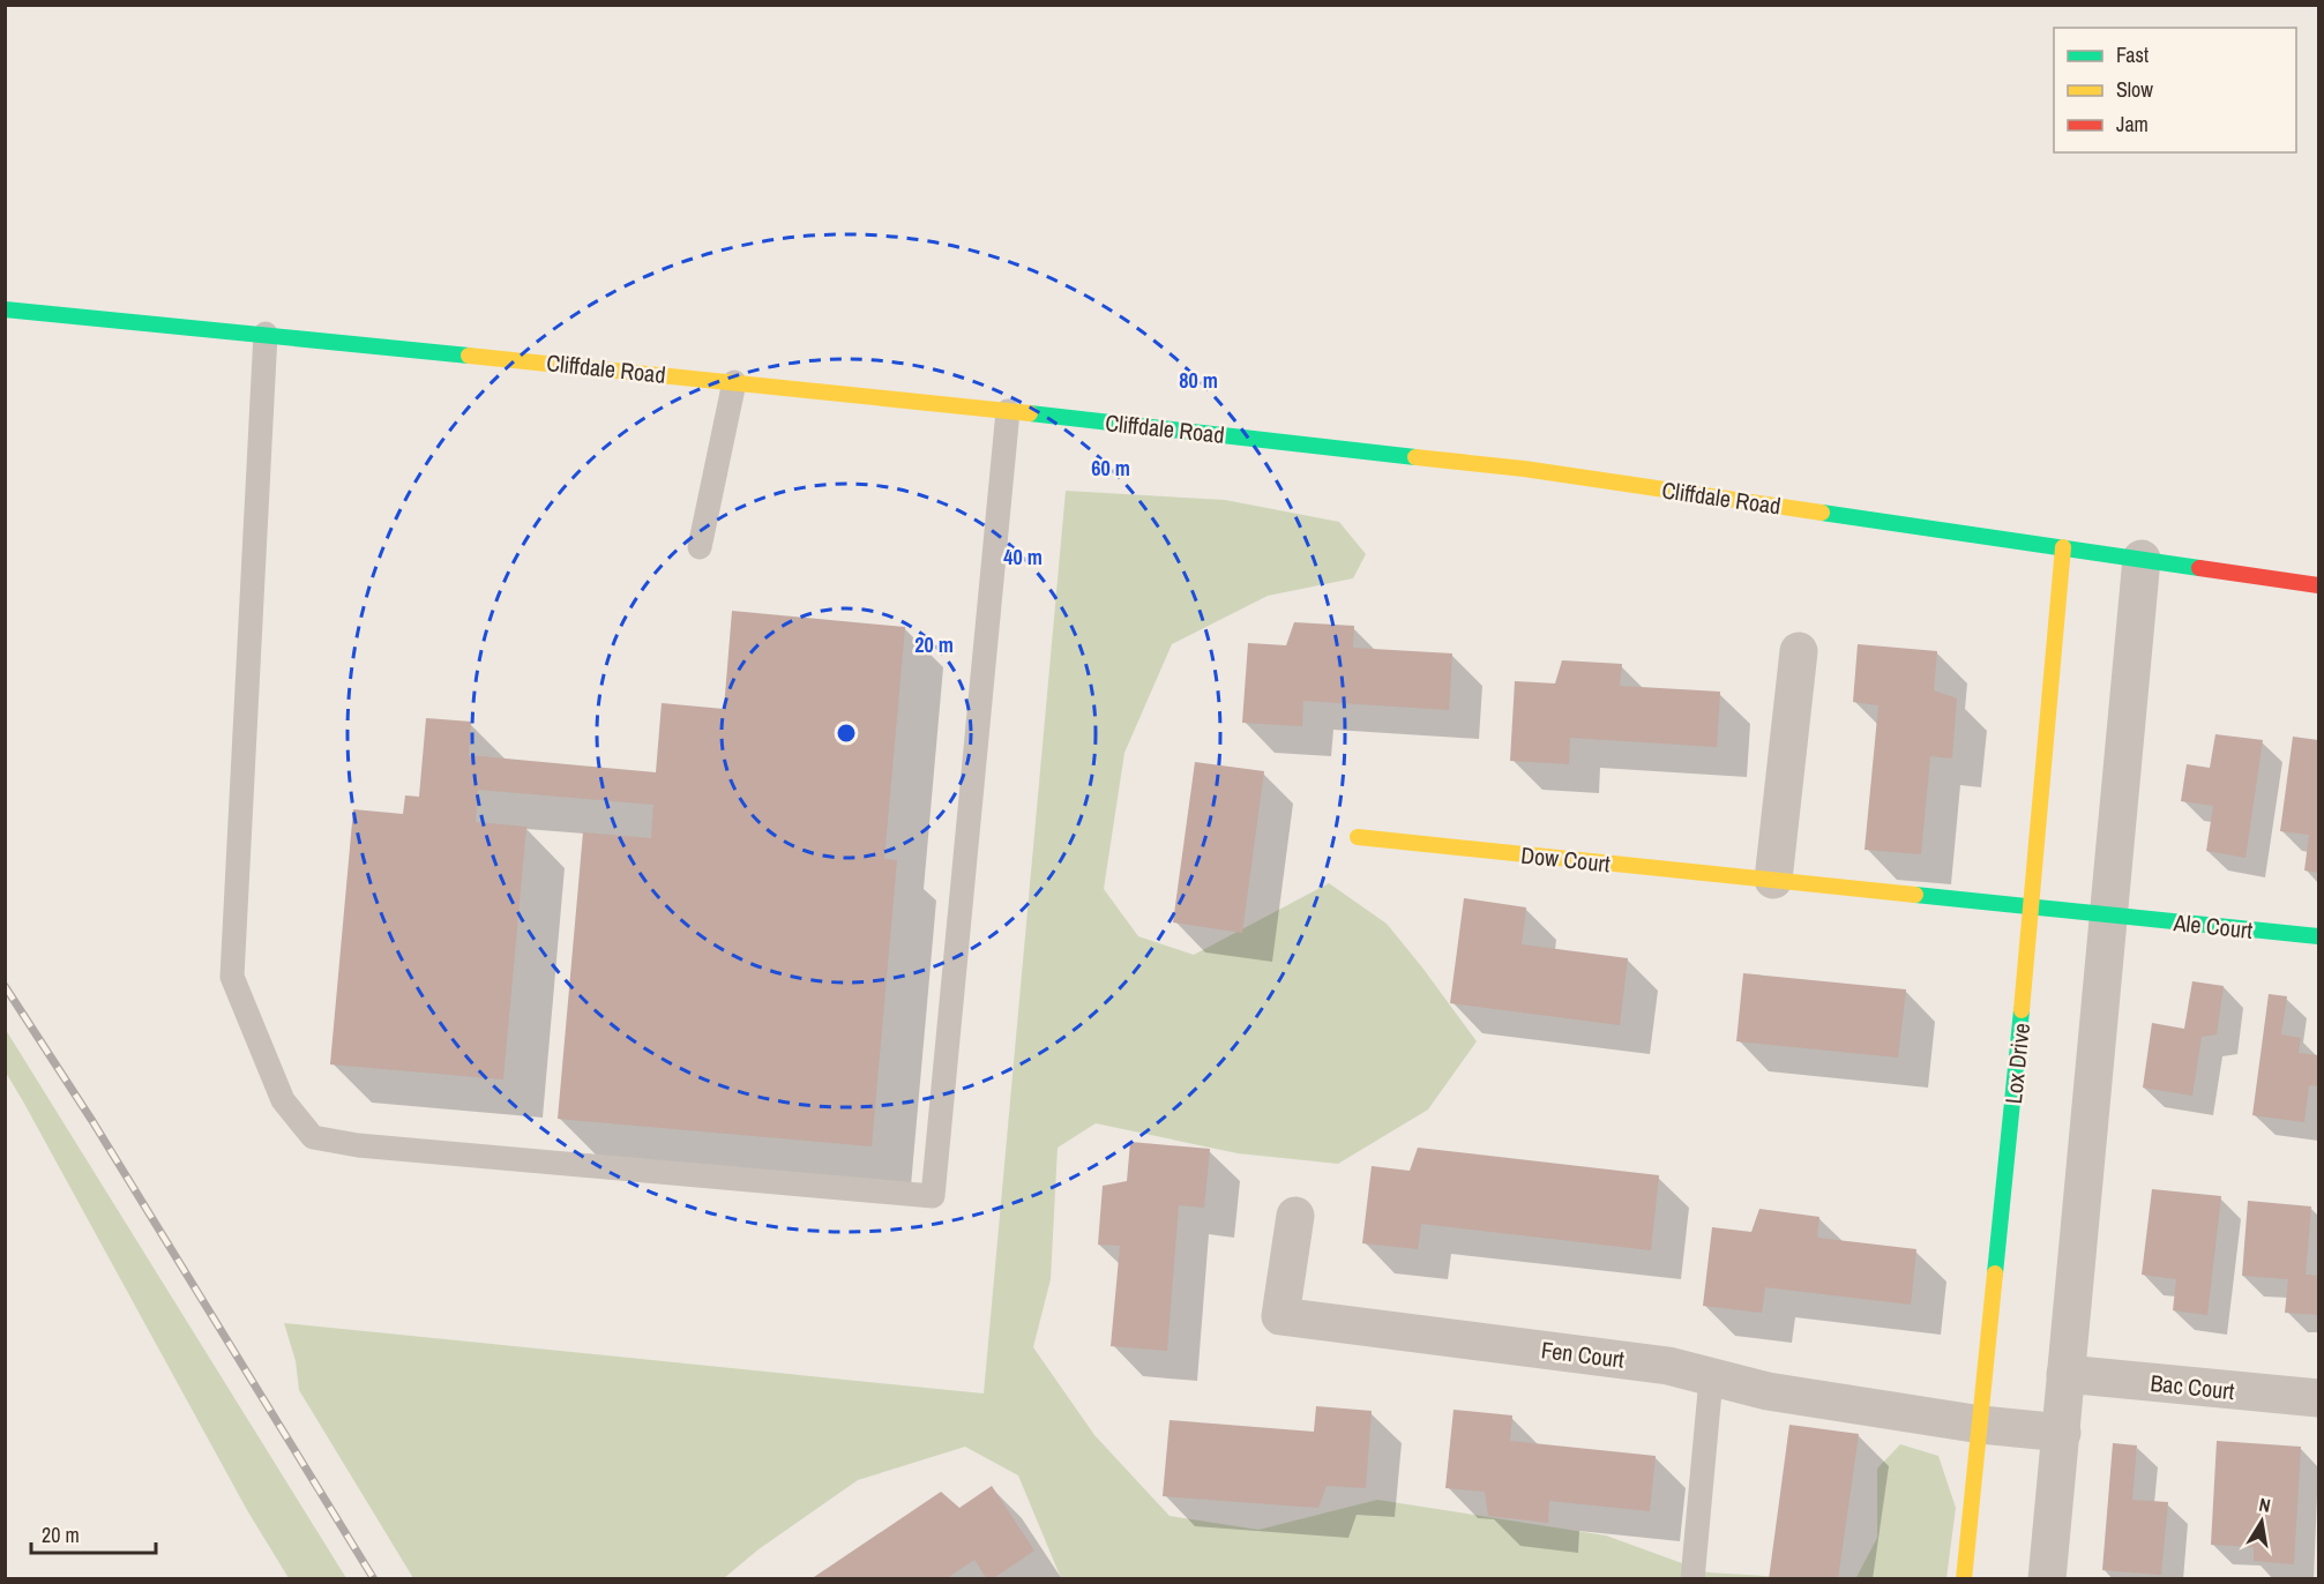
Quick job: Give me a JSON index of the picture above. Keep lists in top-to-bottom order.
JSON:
{
  "streets": {
    "main road": [
      "Cliffdale Road",
      "Dow Court",
      "Ale Court",
      "Lox Drive"
    ],
    "street": ["Fen Court", "Bac Court"]
  },
  "crossings": [
    ["Cliffdale Road", "Lox Drive"],
    ["Dow Court", "Ale Court"],
    ["Dow Court", "Lox Drive"],
    ["Ale Court", "Lox Drive"],
    ["Lox Drive", "Fen Court"]
  ],
  "legend": ["Fast", "Slow", "Jam"],
  "scale_bar": "20 m",
  "north": "top",
  "rings": [
    "80 m",
    "60 m",
    "40 m",
    "20 m"
  ]
}
